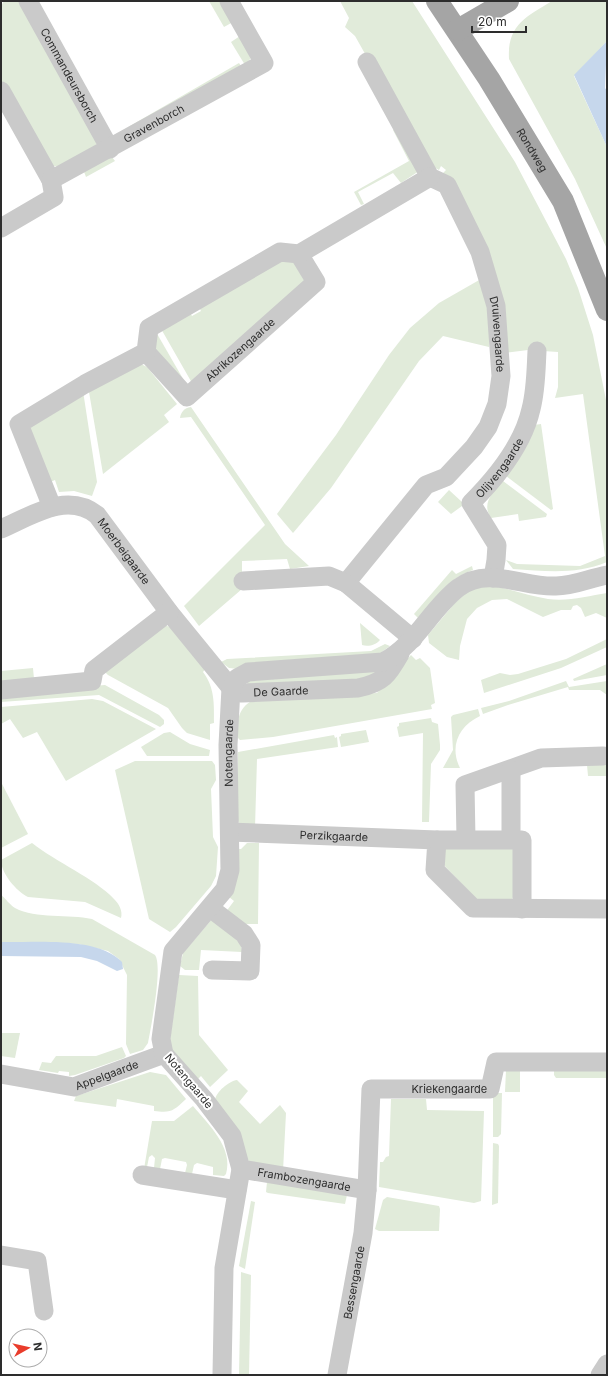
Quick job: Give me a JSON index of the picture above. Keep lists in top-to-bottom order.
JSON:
{
  "streets": {
    "main road": ["Rondweg"],
    "street": [
      "Commandeursborch",
      "Gravenborch",
      "Druivengaarde",
      "Abrikozengaarde",
      "Olijvengaarde",
      "Moerbeigaarde",
      "De Gaarde",
      "Notengaarde",
      "Perzikgaarde",
      "Appelgaarde",
      "Kriekengaarde",
      "Frambozengaarde",
      "Bessengaarde"
    ]
  },
  "crossings": [
    ["Commandeursborch", "Gravenborch"],
    ["Olijvengaarde", "De Gaarde"],
    ["Moerbeigaarde", "De Gaarde"],
    ["Moerbeigaarde", "Notengaarde"],
    ["De Gaarde", "Notengaarde"],
    ["Notengaarde", "Perzikgaarde"],
    ["Notengaarde", "Appelgaarde"],
    ["Notengaarde", "Frambozengaarde"],
    ["Kriekengaarde", "Frambozengaarde"],
    ["Kriekengaarde", "Bessengaarde"],
    ["Frambozengaarde", "Bessengaarde"]
  ],
  "scale_bar": "20 m",
  "north": "right"
}
